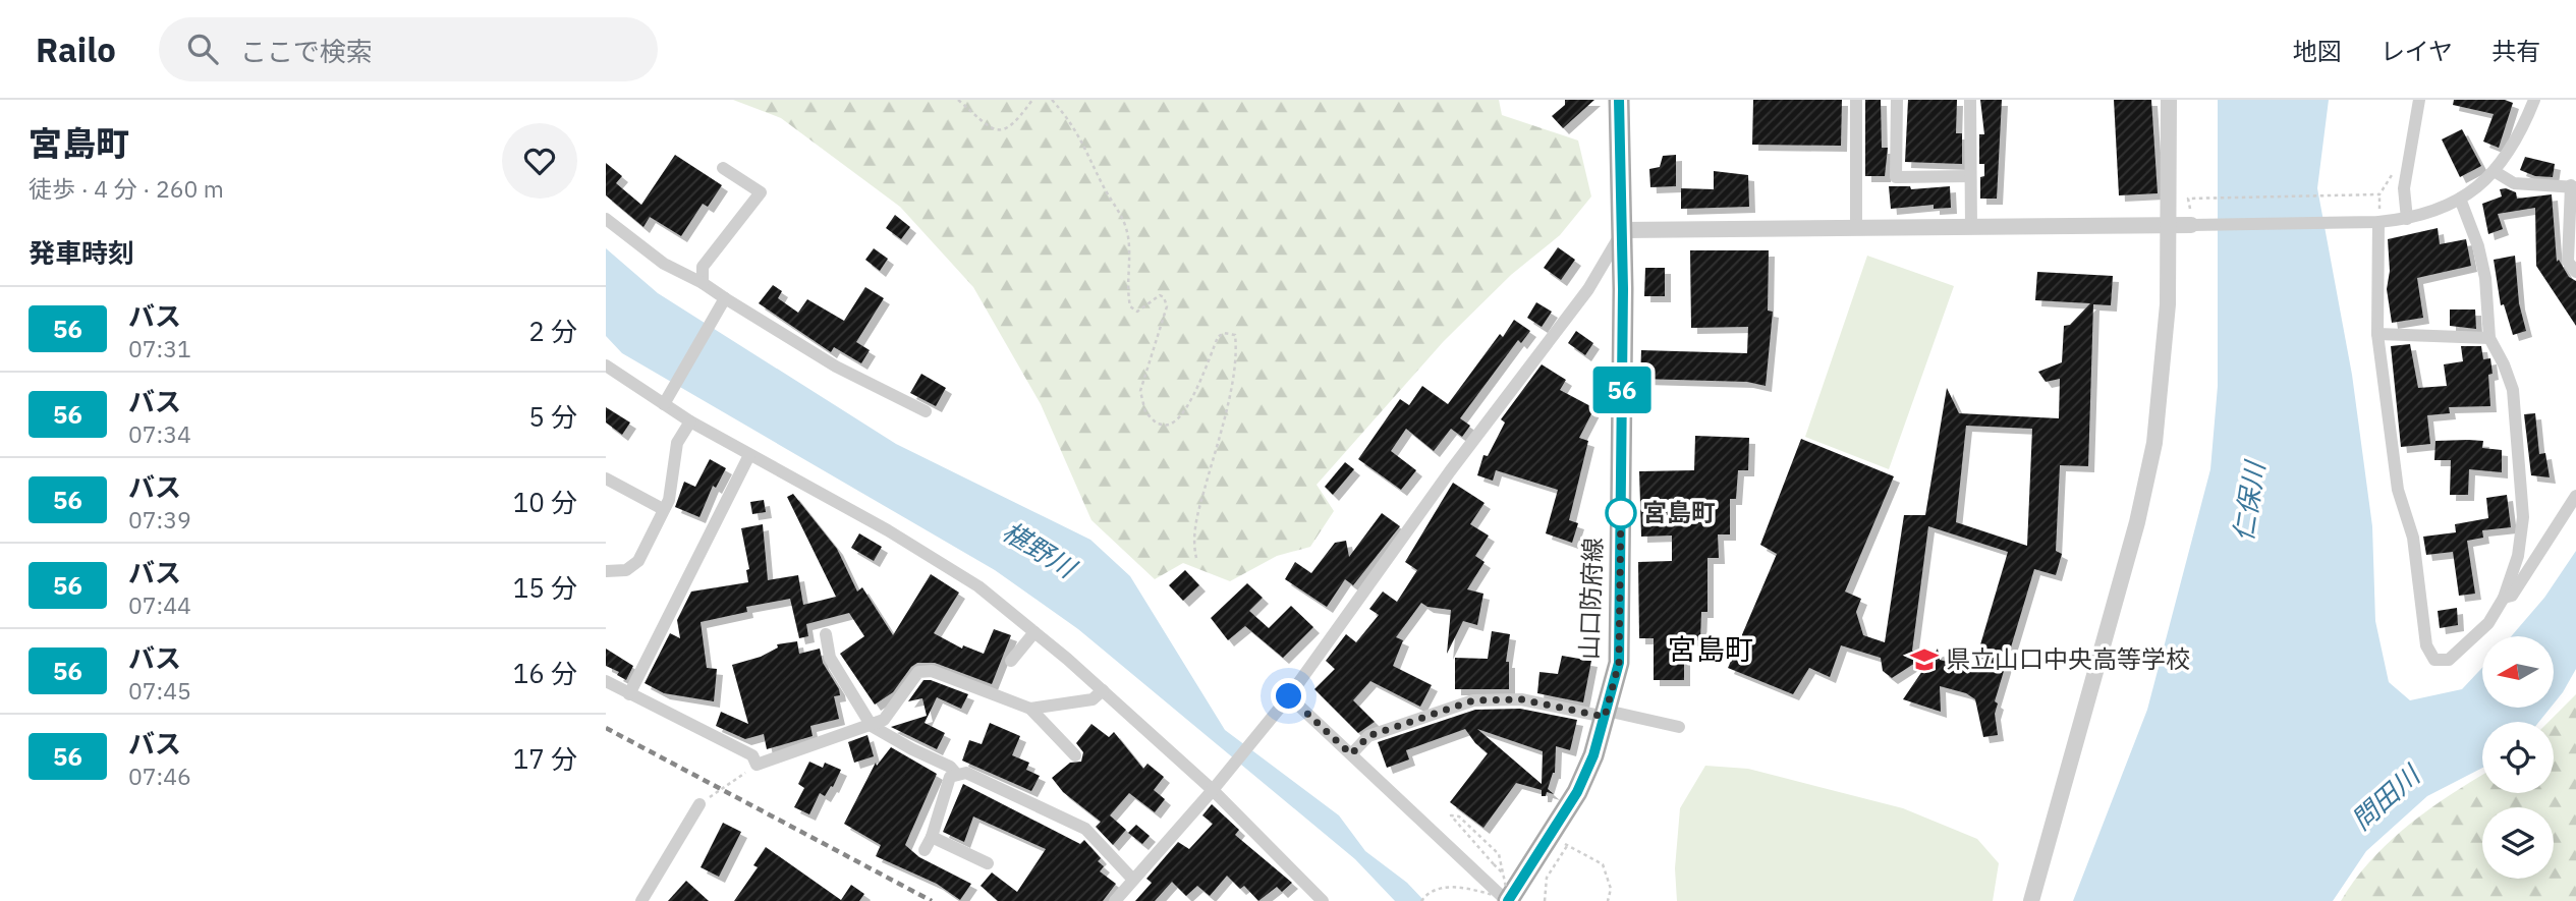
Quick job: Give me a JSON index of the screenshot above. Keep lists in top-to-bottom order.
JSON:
{
  "streets": {
    "main road": ["山口防府線"]
  },
  "districts": ["宮島町"],
  "water": ["仁保川", "椹野川", "問田川"],
  "places": {
    "other": ["宮島町"],
    "school or university": ["県立山口中央高等学校"]
  },
  "lines": ["bus line 56"],
  "north": "left",
  "page": {
    "header": "Railo",
    "search": "ここで検索",
    "nav": ["地図", "レイヤ", "共有"],
    "heading": [
      ["宮島町", "徒歩 · 4 分 · 260 m"],
      "発車時刻"
    ],
    "on_map": "56",
    "list": [
      {
        "mark": "56",
        "name": "バス",
        "note": "07:31",
        "value": "2 分"
      },
      {
        "mark": "56",
        "name": "バス",
        "note": "07:34",
        "value": "5 分"
      },
      {
        "mark": "56",
        "name": "バス",
        "note": "07:39",
        "value": "10 分"
      },
      {
        "mark": "56",
        "name": "バス",
        "note": "07:44",
        "value": "15 分"
      },
      {
        "mark": "56",
        "name": "バス",
        "note": "07:45",
        "value": "16 分"
      },
      {
        "mark": "56",
        "name": "バス",
        "note": "07:46",
        "value": "17 分"
      }
    ]
  }
}
